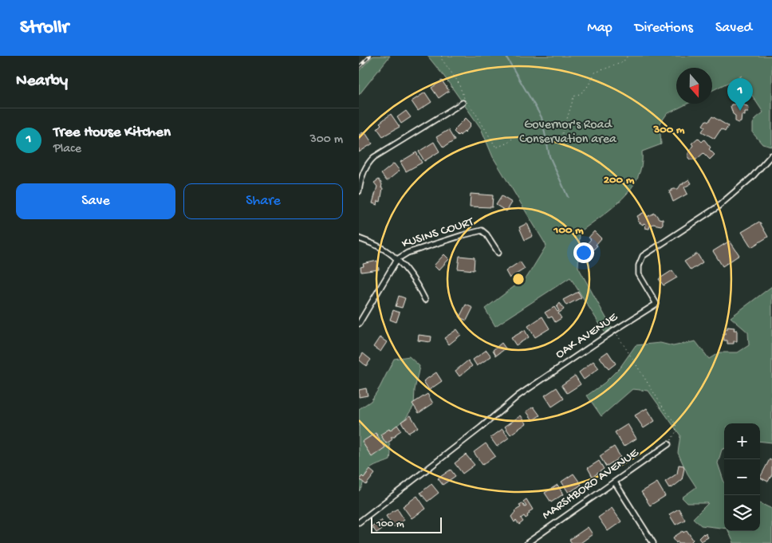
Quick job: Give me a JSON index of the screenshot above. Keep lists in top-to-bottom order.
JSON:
{
  "streets": {
    "street": ["KUSINS COURT", "OAK AVENUE", "MARSHBORO AVENUE"]
  },
  "parks": ["Governor's Road Conservation area"],
  "scale_bar": "100 m",
  "north": "bottom",
  "page": {
    "header": "Strollr",
    "nav": ["Map", "Directions", "Saved"],
    "heading": "Nearby",
    "pins": "1",
    "list": [
      {
        "mark": "1",
        "name": "Tree House Kitchen",
        "note": "Place",
        "value": "300 m"
      }
    ],
    "buttons": ["Save", "Share"],
    "map_buttons": ["+", "−"],
    "scale": "100 m"
  },
  "rings": ["300 m", "200 m", "100 m"]
}
